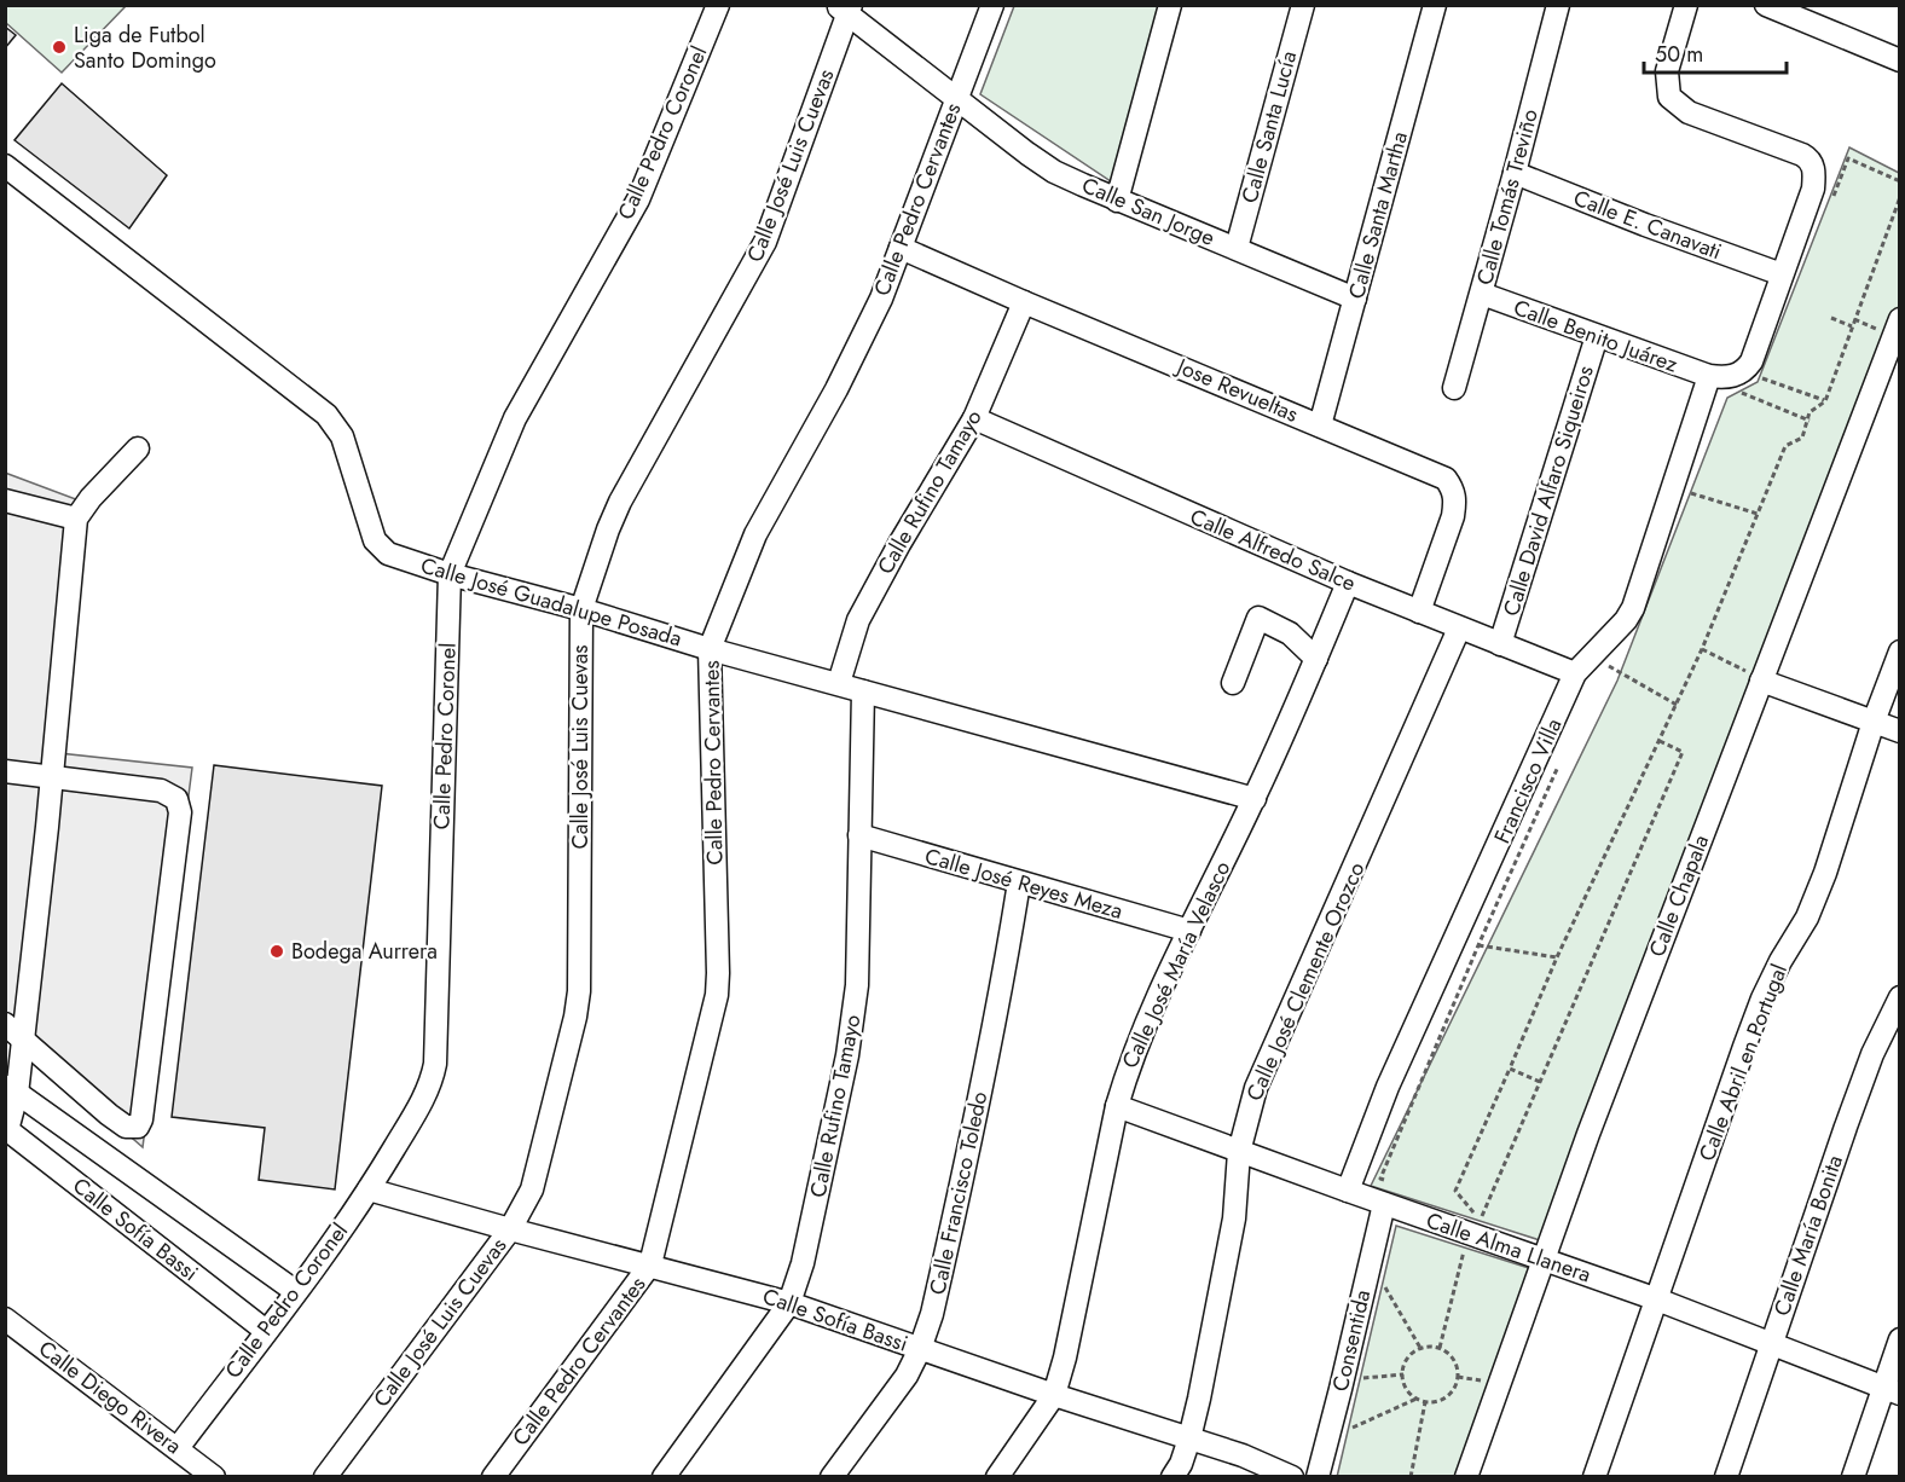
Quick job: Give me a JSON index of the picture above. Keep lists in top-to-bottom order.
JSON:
{
  "streets": {
    "street": [
      "Calle Santa Lucía",
      "Calle Pedro Coronel",
      "Calle José Luis Cuevas",
      "Calle Tomás Treviño",
      "Calle Pedro Cervantes",
      "Calle San Jorge",
      "Calle Santa Martha",
      "Calle E. Canavati",
      "Calle Benito Juárez",
      "Jose Revueltas",
      "Calle David Alfaro Siqueiros",
      "Calle Rufino Tamayo",
      "Calle Alfredo Salce",
      "Calle José Guadalupe Posada",
      "Francisco Villa",
      "Calle José Reyes Meza",
      "Calle Chapala",
      "Calle José María Velasco",
      "Calle José Clemente Orozco",
      "Calle Abril en Portugal",
      "Calle Francisco Toledo",
      "Calle Sofía Bassi",
      "Calle María Bonita",
      "Calle Alma Llanera",
      "Consentida",
      "Calle Diego Rivera"
    ]
  },
  "crossings": [
    ["Calle Santa Lucía", "Calle San Jorge"],
    ["Calle Pedro Coronel", "Calle José Guadalupe Posada"],
    ["Calle Pedro Coronel", "Calle Sofía Bassi"],
    ["Calle Pedro Coronel", "Calle Diego Rivera"],
    ["Calle José Luis Cuevas", "Calle San Jorge"],
    ["Calle José Luis Cuevas", "Calle José Guadalupe Posada"],
    ["Calle José Luis Cuevas", "Calle Sofía Bassi"],
    ["Calle Tomás Treviño", "Calle E. Canavati"],
    ["Calle Tomás Treviño", "Calle Benito Juárez"],
    ["Calle Pedro Cervantes", "Calle San Jorge"],
    ["Calle Pedro Cervantes", "Jose Revueltas"],
    ["Calle Pedro Cervantes", "Calle José Guadalupe Posada"],
    ["Calle Pedro Cervantes", "Calle Sofía Bassi"],
    ["Calle San Jorge", "Calle Santa Martha"],
    ["Calle Santa Martha", "Jose Revueltas"],
    ["Calle Benito Juárez", "Calle David Alfaro Siqueiros"],
    ["Calle Benito Juárez", "Francisco Villa"],
    ["Jose Revueltas", "Calle Rufino Tamayo"],
    ["Jose Revueltas", "Calle Alfredo Salce"],
    ["Calle David Alfaro Siqueiros", "Calle Alfredo Salce"],
    ["Calle Rufino Tamayo", "Calle Alfredo Salce"],
    ["Calle Rufino Tamayo", "Calle José Guadalupe Posada"],
    ["Calle Rufino Tamayo", "Calle José Reyes Meza"],
    ["Calle Rufino Tamayo", "Calle Sofía Bassi"],
    ["Calle Alfredo Salce", "Francisco Villa"],
    ["Calle Alfredo Salce", "Calle José María Velasco"],
    ["Calle Alfredo Salce", "Calle José Clemente Orozco"],
    ["Calle José Guadalupe Posada", "Calle José María Velasco"],
    ["Francisco Villa", "Calle Alma Llanera"],
    ["Calle José Reyes Meza", "Calle José María Velasco"],
    ["Calle José Reyes Meza", "Calle Francisco Toledo"],
    ["Calle Chapala", "Calle Alma Llanera"],
    ["Calle José María Velasco", "Calle Sofía Bassi"],
    ["Calle José María Velasco", "Calle Alma Llanera"],
    ["Calle José Clemente Orozco", "Calle Sofía Bassi"],
    ["Calle José Clemente Orozco", "Calle Alma Llanera"],
    ["Calle Abril en Portugal", "Calle Alma Llanera"],
    ["Calle Francisco Toledo", "Calle Sofía Bassi"],
    ["Calle María Bonita", "Calle Alma Llanera"],
    ["Calle Alma Llanera", "Consentida"]
  ],
  "places": ["Liga de Futbol Santo Domingo", "Bodega Aurrera"],
  "scale_bar": "50 m"
}
